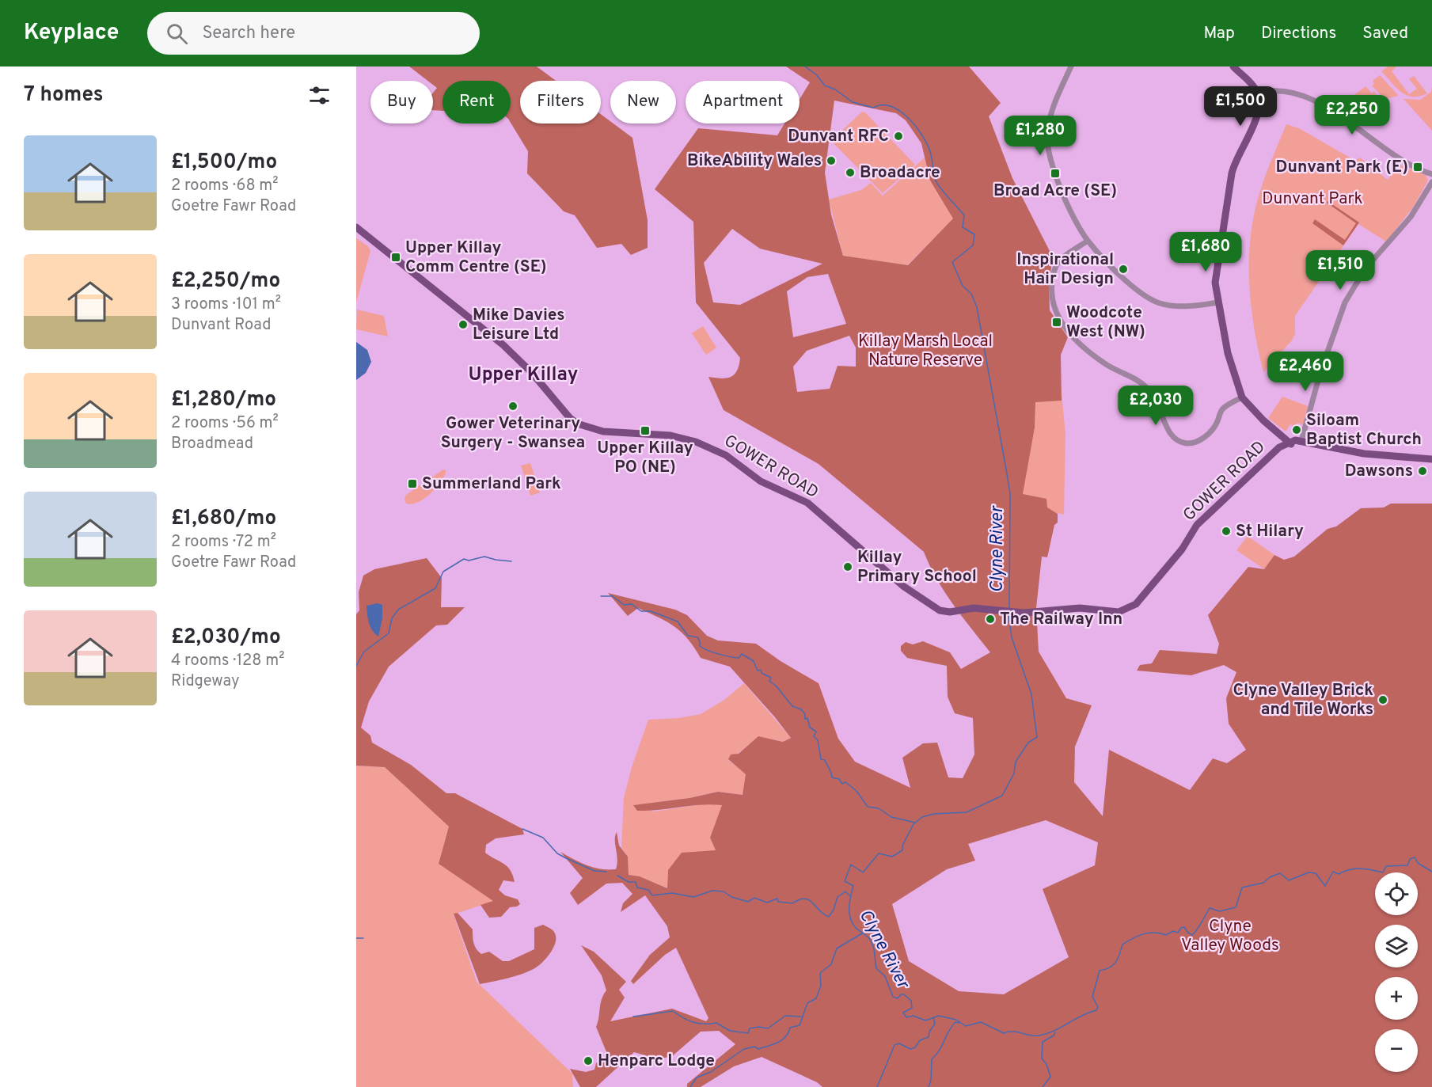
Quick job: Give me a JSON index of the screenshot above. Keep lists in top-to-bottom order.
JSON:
{
  "streets": {
    "main road": ["GOWER ROAD"]
  },
  "districts": ["Upper Killay"],
  "water": ["Clyne River"],
  "parks": ["Dunvant Park", "Killay Marsh Local Nature Reserve", "Clyne Valley Woods"],
  "places": {
    "other": [
      "Dunvant RFC",
      "BikeAbility Wales",
      "Broadacre",
      "Inspirational Hair Design",
      "Mike Davies Leisure Ltd",
      "Gower Veterinary Surgery - Swansea",
      "Siloam Baptist Church",
      "Dawsons",
      "St Hilary",
      "Killay Primary School",
      "The Railway Inn",
      "Clyne Valley Brick and Tile Works",
      "Henparc Lodge"
    ],
    "transit": [
      "Dunvant Park (E)",
      "Broad Acre (SE)",
      "Upper Killay Comm Centre (SE)",
      "Woodcote West (NW)",
      "Upper Killay PO (NE)",
      "Summerland Park"
    ]
  },
  "page": {
    "header": "Keyplace",
    "search": "Search here",
    "nav": ["Map", "Directions", "Saved"],
    "heading": "7 homes",
    "chip": [
      "Buy",
      "Rent",
      "Filters",
      "New",
      "Apartment"
    ],
    "price": [
      "£1,500",
      "£2,250",
      "£1,280",
      "£1,680",
      "£1,510",
      "£2,460",
      "£2,030"
    ],
    "list": [
      {
        "name": "£1,500/mo",
        "note": "2 rooms · 68 m² · Goetre Fawr Road"
      },
      {
        "name": "£2,250/mo",
        "note": "3 rooms · 101 m² · Dunvant Road"
      },
      {
        "name": "£1,280/mo",
        "note": "2 rooms · 56 m² · Broadmead"
      },
      {
        "name": "£1,680/mo",
        "note": "2 rooms · 72 m² · Goetre Fawr Road"
      },
      {
        "name": "£2,030/mo",
        "note": "4 rooms · 128 m² · Ridgeway"
      }
    ],
    "map_buttons": ["+", "−"]
  }
}
